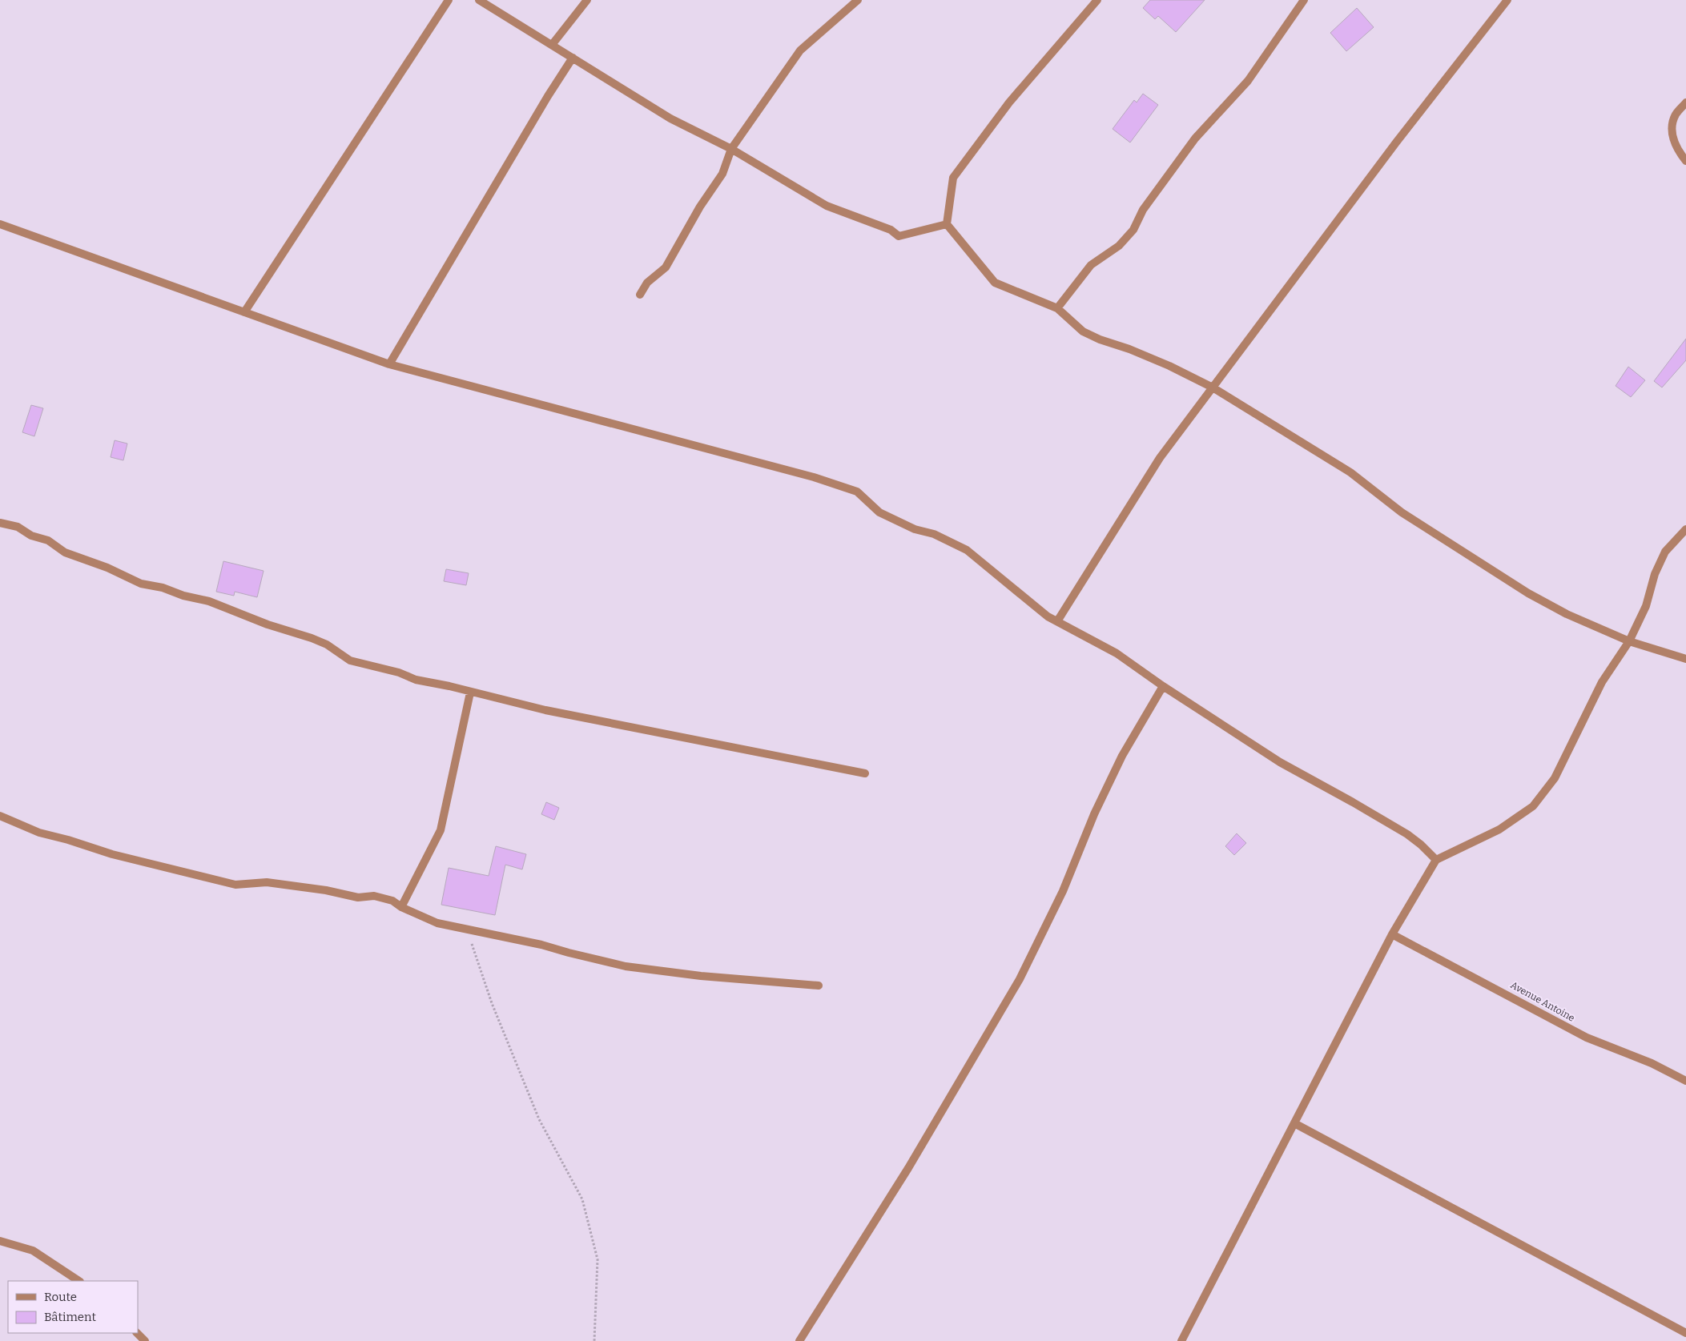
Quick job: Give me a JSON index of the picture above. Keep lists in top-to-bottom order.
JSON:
{
  "streets": {
    "street": ["Avenue Antoine"]
  },
  "legend": ["Route", "Bâtiment"]
}
